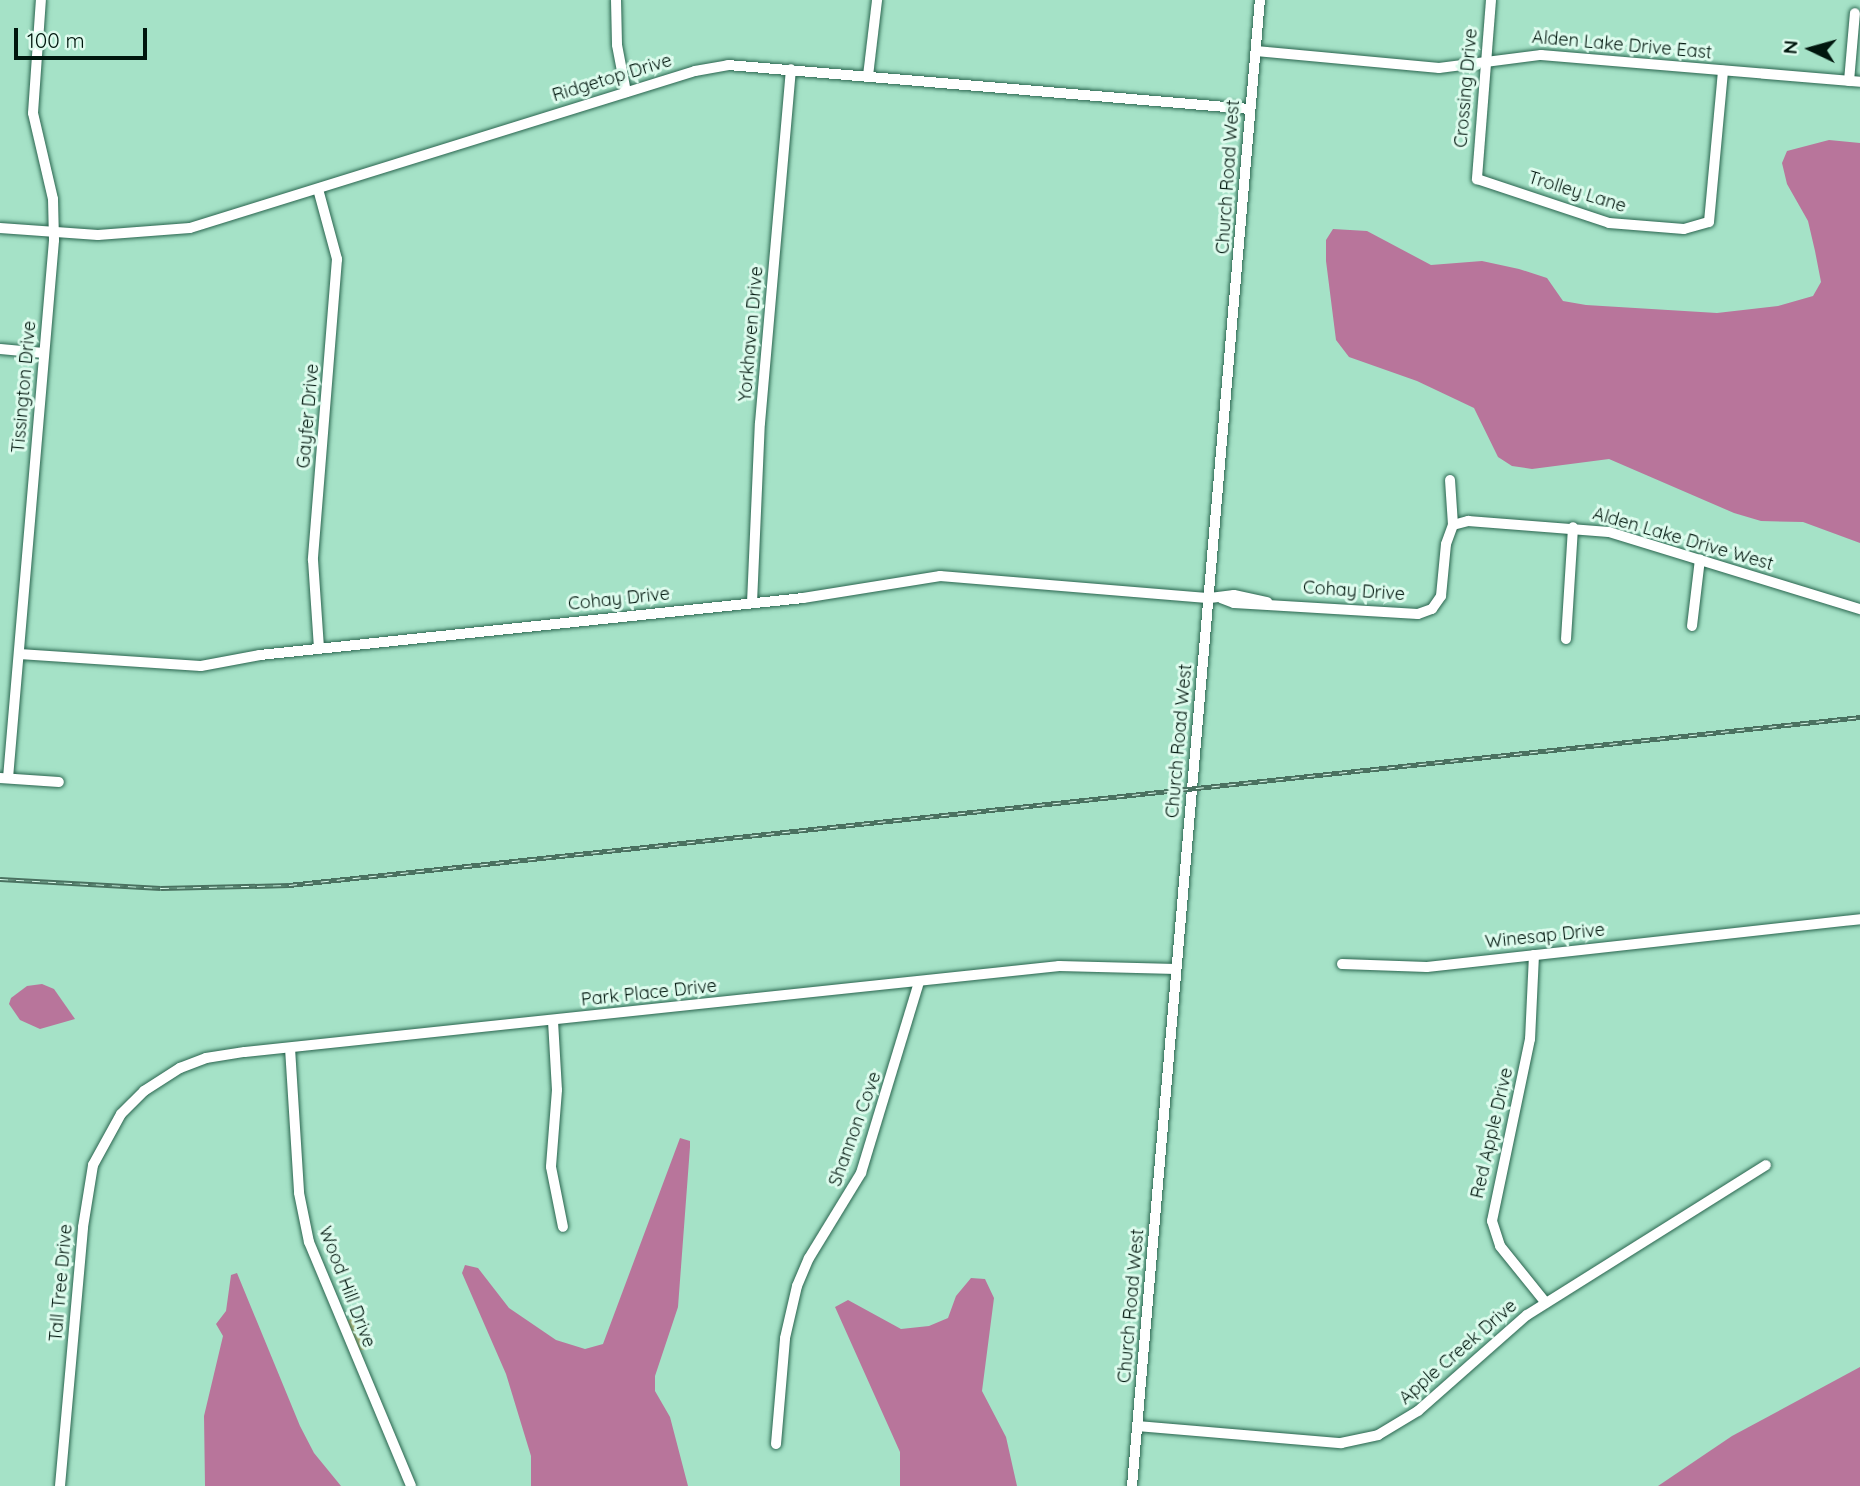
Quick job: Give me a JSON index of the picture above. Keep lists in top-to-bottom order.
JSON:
{
  "streets": {
    "street": [
      "Alden Lake Drive East",
      "Ridgetop Drive",
      "Crossing Drive",
      "Church Road West",
      "Trolley Lane",
      "Yorkhaven Drive",
      "Tissington Drive",
      "Gayfer Drive",
      "Alden Lake Drive West",
      "Cohay Drive",
      "Winesap Drive",
      "Park Place Drive",
      "Shannon Cove",
      "Red Apple Drive",
      "Tall Tree Drive",
      "Wood Hill Drive",
      "Apple Creek Drive"
    ]
  },
  "crossings": [
    ["Alden Lake Drive East", "Crossing Drive"],
    ["Alden Lake Drive East", "Church Road West"],
    ["Alden Lake Drive East", "Trolley Lane"],
    ["Ridgetop Drive", "Church Road West"],
    ["Ridgetop Drive", "Yorkhaven Drive"],
    ["Ridgetop Drive", "Tissington Drive"],
    ["Ridgetop Drive", "Gayfer Drive"],
    ["Crossing Drive", "Trolley Lane"],
    ["Church Road West", "Cohay Drive"],
    ["Church Road West", "Park Place Drive"],
    ["Church Road West", "Apple Creek Drive"],
    ["Yorkhaven Drive", "Cohay Drive"],
    ["Tissington Drive", "Cohay Drive"],
    ["Gayfer Drive", "Cohay Drive"],
    ["Alden Lake Drive West", "Cohay Drive"],
    ["Winesap Drive", "Red Apple Drive"],
    ["Park Place Drive", "Shannon Cove"],
    ["Park Place Drive", "Tall Tree Drive"],
    ["Park Place Drive", "Wood Hill Drive"],
    ["Red Apple Drive", "Apple Creek Drive"]
  ],
  "scale_bar": "100 m",
  "north": "left"
}
